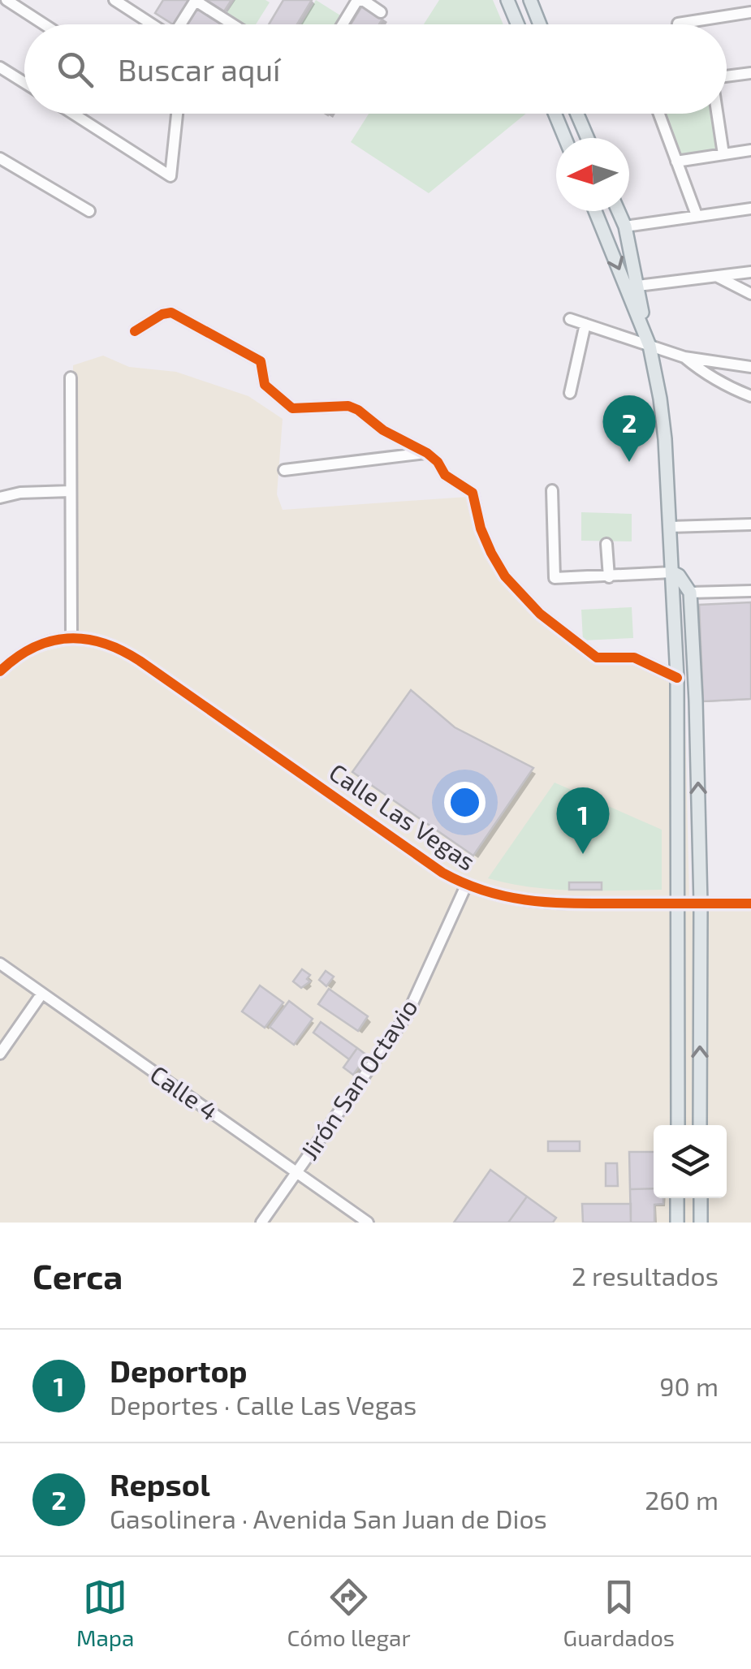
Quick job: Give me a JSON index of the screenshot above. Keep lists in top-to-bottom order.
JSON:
{
  "streets": {
    "street": ["Calle Las Vegas", "Jirón San Octavio", "Calle 4"]
  },
  "crossings": [
    ["Calle Las Vegas", "Jirón San Octavio"],
    ["Jirón San Octavio", "Calle 4"]
  ],
  "north": "left",
  "page": {
    "search": "Buscar aquí",
    "pins": ["2", "1"],
    "heading": ["Cerca", "2 resultados"],
    "list": [
      {
        "mark": "1",
        "name": "Deportop",
        "note": "Deportes · Calle Las Vegas",
        "value": "90 m"
      },
      {
        "mark": "2",
        "name": "Repsol",
        "note": "Gasolinera · Avenida San Juan de Dios",
        "value": "260 m"
      }
    ],
    "nav": ["Mapa", "Cómo llegar", "Guardados"]
  }
}
